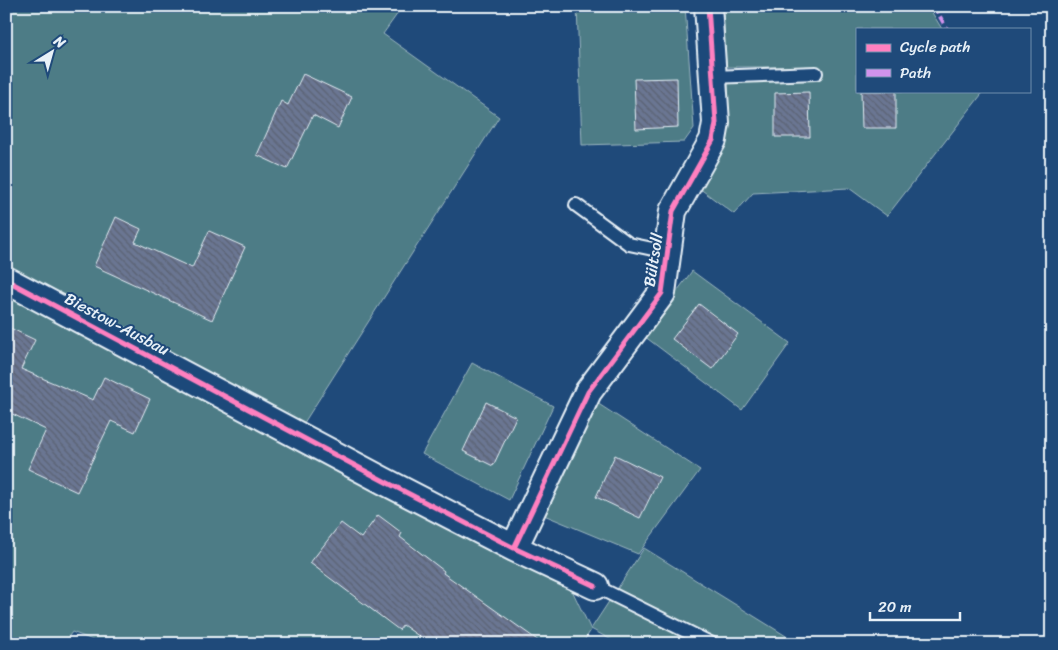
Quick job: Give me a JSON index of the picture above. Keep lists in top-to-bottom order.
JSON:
{
  "streets": {
    "street": ["Bültsoll", "Biestow-Ausbau"]
  },
  "crossings": [
    ["Bültsoll", "Biestow-Ausbau"]
  ],
  "legend": ["Cycle path", "Path"],
  "scale_bar": "20 m",
  "north": "top right"
}
